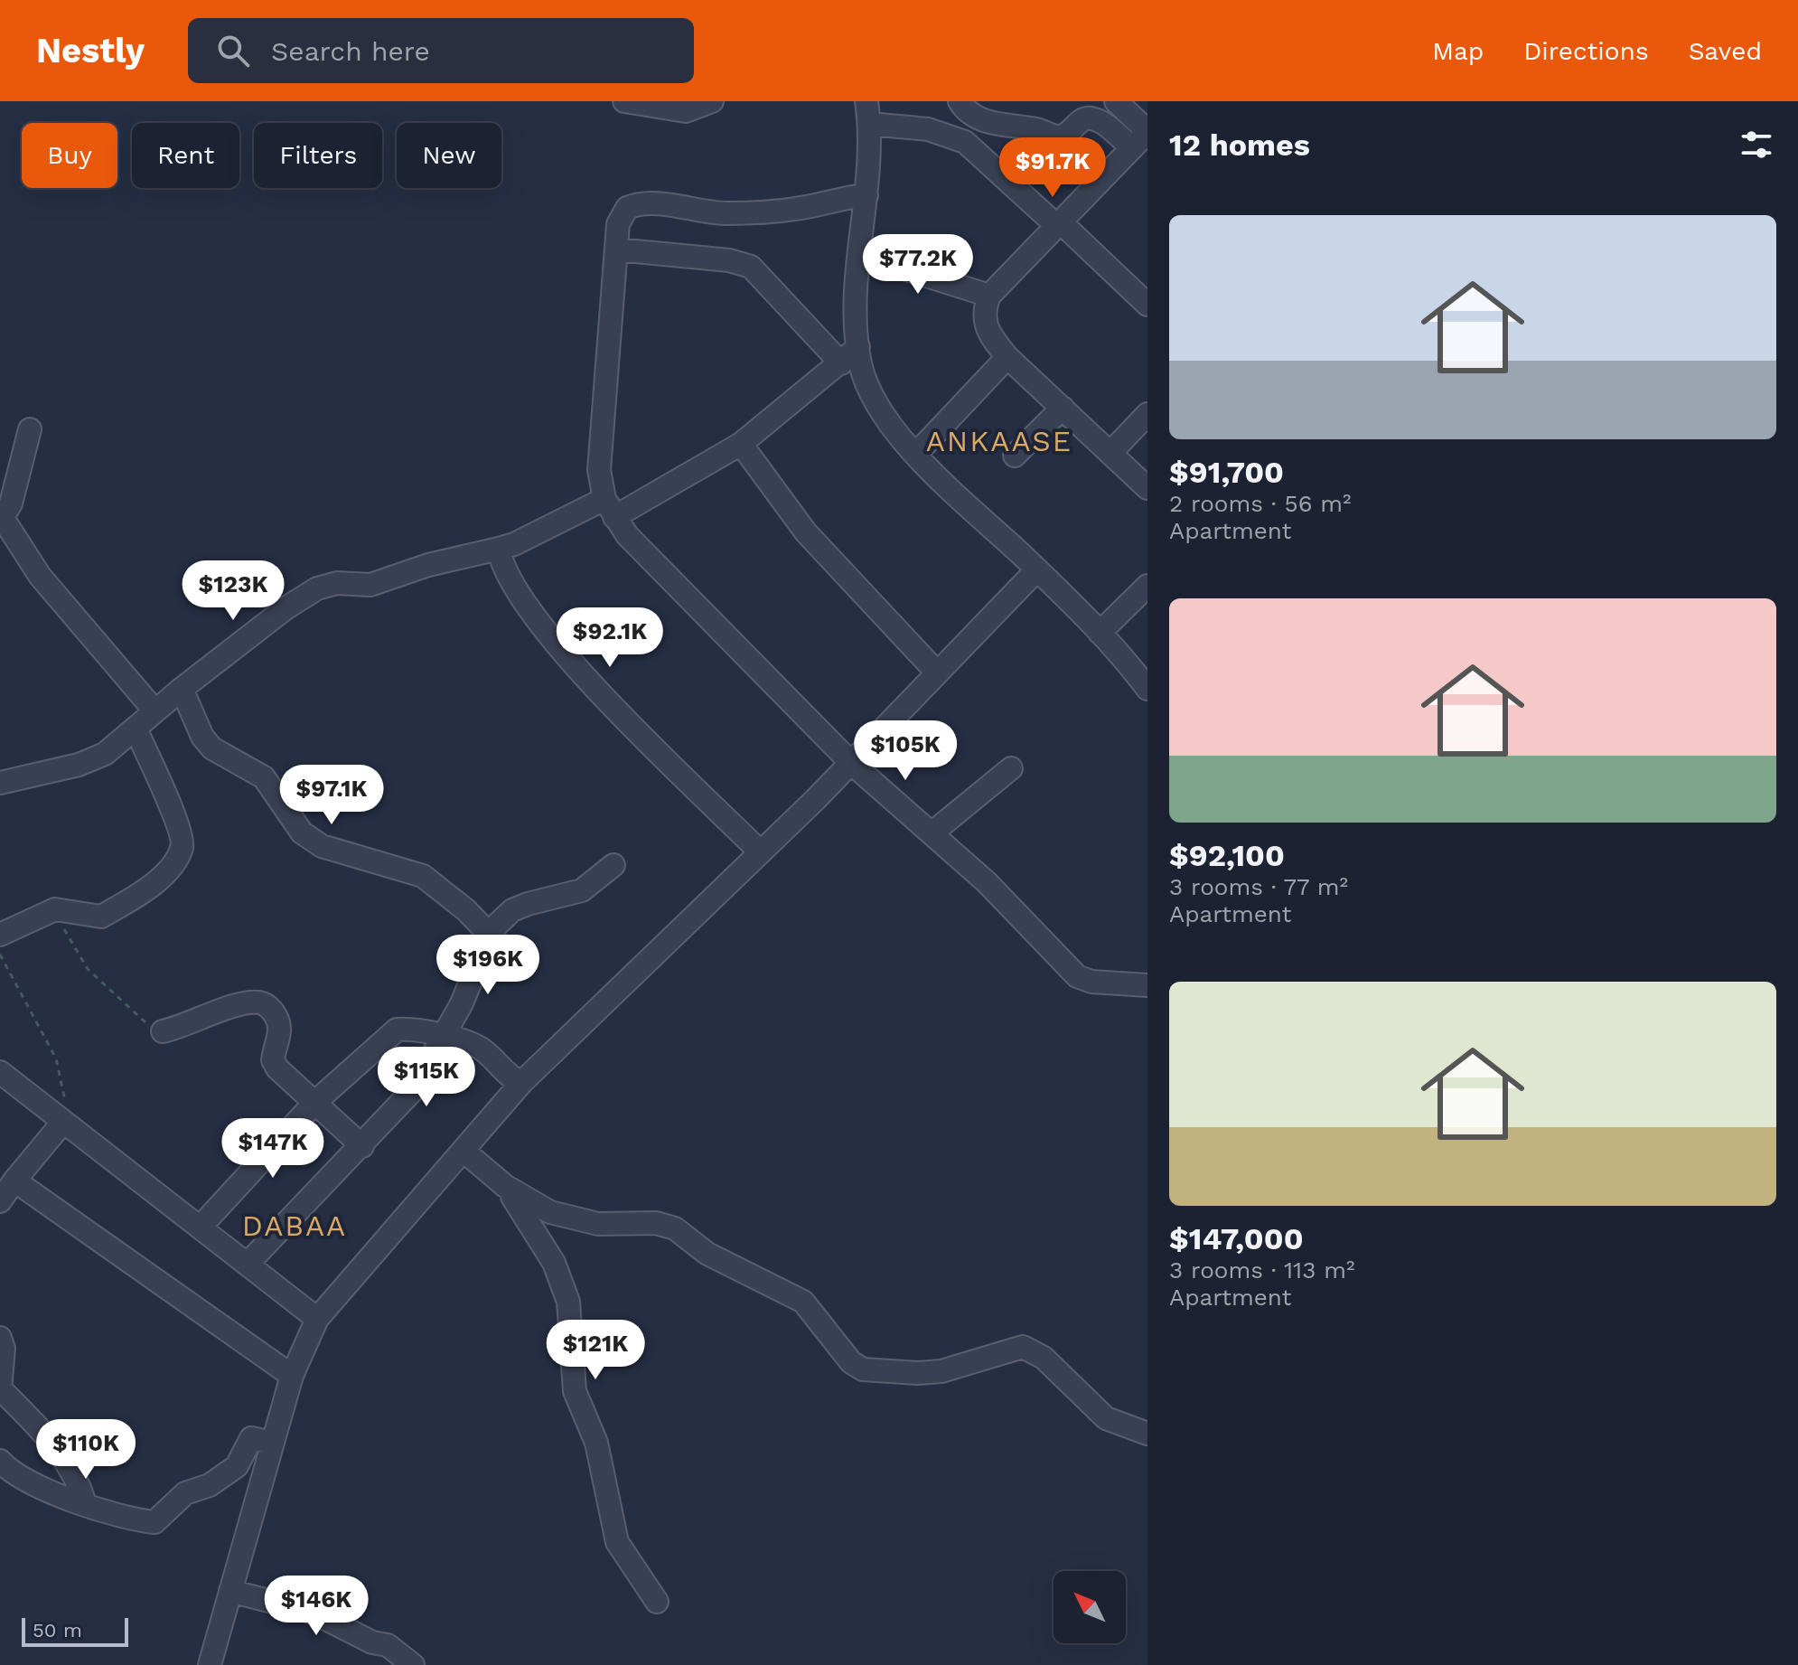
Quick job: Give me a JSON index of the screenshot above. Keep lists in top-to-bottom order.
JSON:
{
  "districts": ["ANKAASE", "DABAA"],
  "scale_bar": "50 m",
  "north": "top left",
  "page": {
    "header": "Nestly",
    "search": "Search here",
    "nav": ["Map", "Directions", "Saved"],
    "heading": "12 homes",
    "chip": [
      "Buy",
      "Rent",
      "Filters",
      "New"
    ],
    "price": [
      "$91.7K",
      "$77.2K",
      "$123K",
      "$92.1K",
      "$105K",
      "$97.1K",
      "$196K",
      "$115K",
      "$147K",
      "$121K",
      "$110K",
      "$146K"
    ],
    "list": [
      {
        "name": "$91,700",
        "note": "2 rooms · 56 m² · Apartment"
      },
      {
        "name": "$92,100",
        "note": "3 rooms · 77 m² · Apartment"
      },
      {
        "name": "$147,000",
        "note": "3 rooms · 113 m² · Apartment"
      }
    ],
    "scale": "50 m"
  }
}
